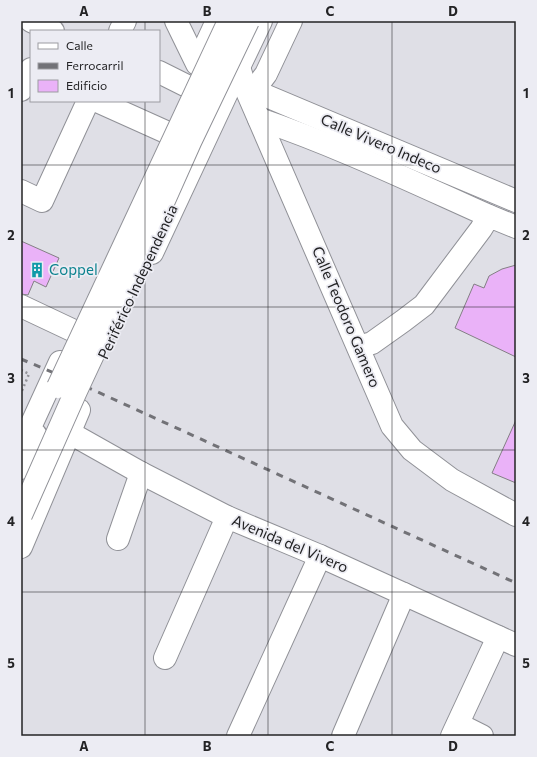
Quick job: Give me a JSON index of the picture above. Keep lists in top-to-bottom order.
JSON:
{
  "streets": {
    "main road": [
      "Calle Vivero Indeco",
      "Periférico Independencia",
      "Calle Teodoro Gamero",
      "Avenida del Vivero"
    ]
  },
  "crossings": [
    ["Calle Vivero Indeco", "Periférico Independencia"],
    ["Calle Vivero Indeco", "Calle Teodoro Gamero"],
    ["Periférico Independencia", "Calle Teodoro Gamero"],
    ["Periférico Independencia", "Avenida del Vivero"]
  ],
  "places": {
    "building": ["Coppel"]
  },
  "legend": ["Calle", "Ferrocarril", "Edificio"],
  "grid": {
    "columns": [
      "A",
      "B",
      "C",
      "D"
    ],
    "rows": [
      "1",
      "2",
      "3",
      "4",
      "5"
    ]
  }
}
